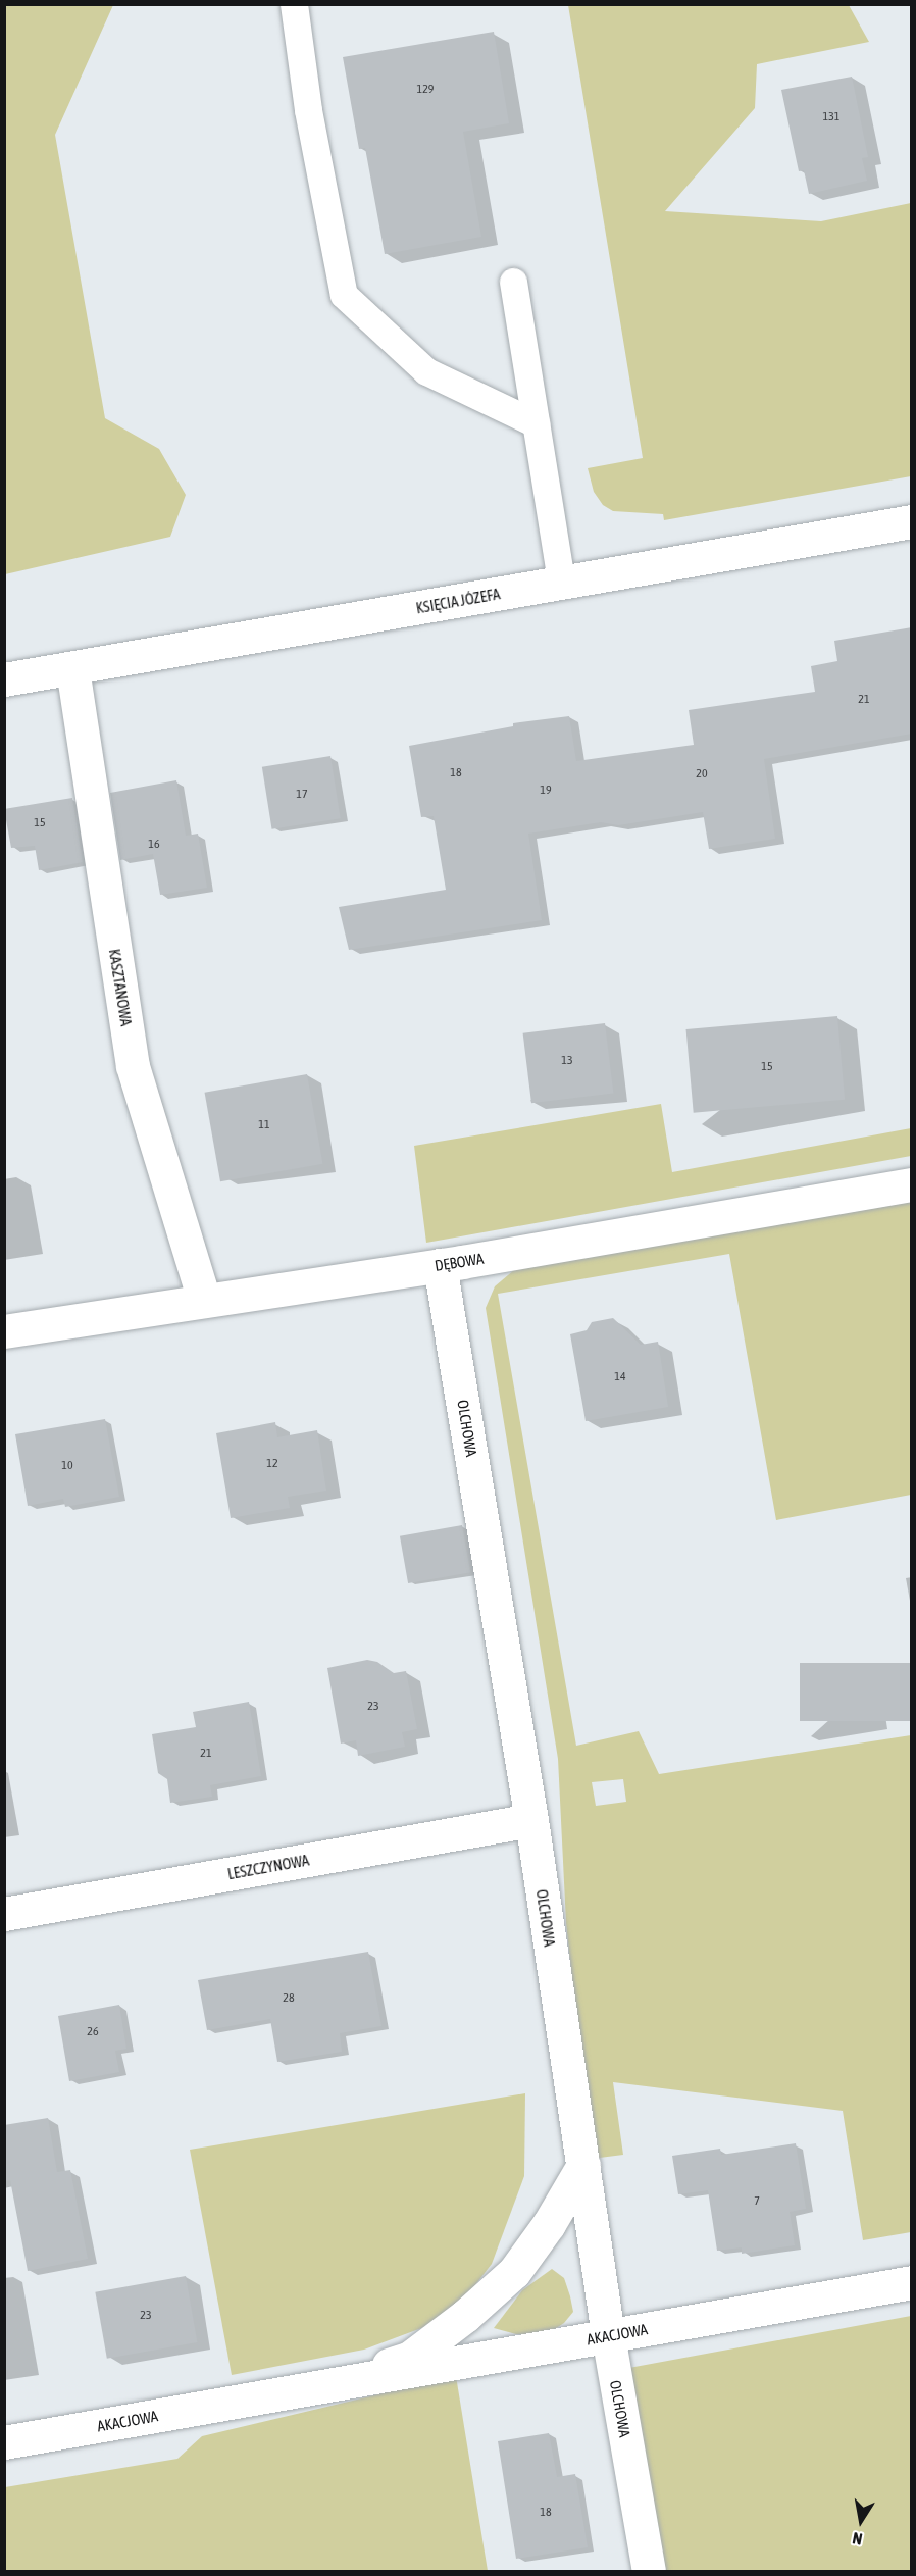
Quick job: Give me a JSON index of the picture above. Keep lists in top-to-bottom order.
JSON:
{
  "streets": {
    "street": [
      "KSIĘCIA JÓZEFA",
      "KASZTANOWA",
      "DĘBOWA",
      "OLCHOWA",
      "LESZCZYNOWA",
      "AKACJOWA"
    ]
  },
  "crossings": [
    ["KSIĘCIA JÓZEFA", "KASZTANOWA"],
    ["KASZTANOWA", "DĘBOWA"],
    ["DĘBOWA", "OLCHOWA"],
    ["OLCHOWA", "LESZCZYNOWA"],
    ["OLCHOWA", "AKACJOWA"]
  ],
  "house_numbers": [
    "129",
    "131",
    "21",
    "18",
    "20",
    "19",
    "17",
    "15",
    "16",
    "13",
    "15",
    "11",
    "14",
    "12",
    "10",
    "23",
    "21",
    "28",
    "26",
    "7",
    "23",
    "18"
  ],
  "north": "bottom"
}
